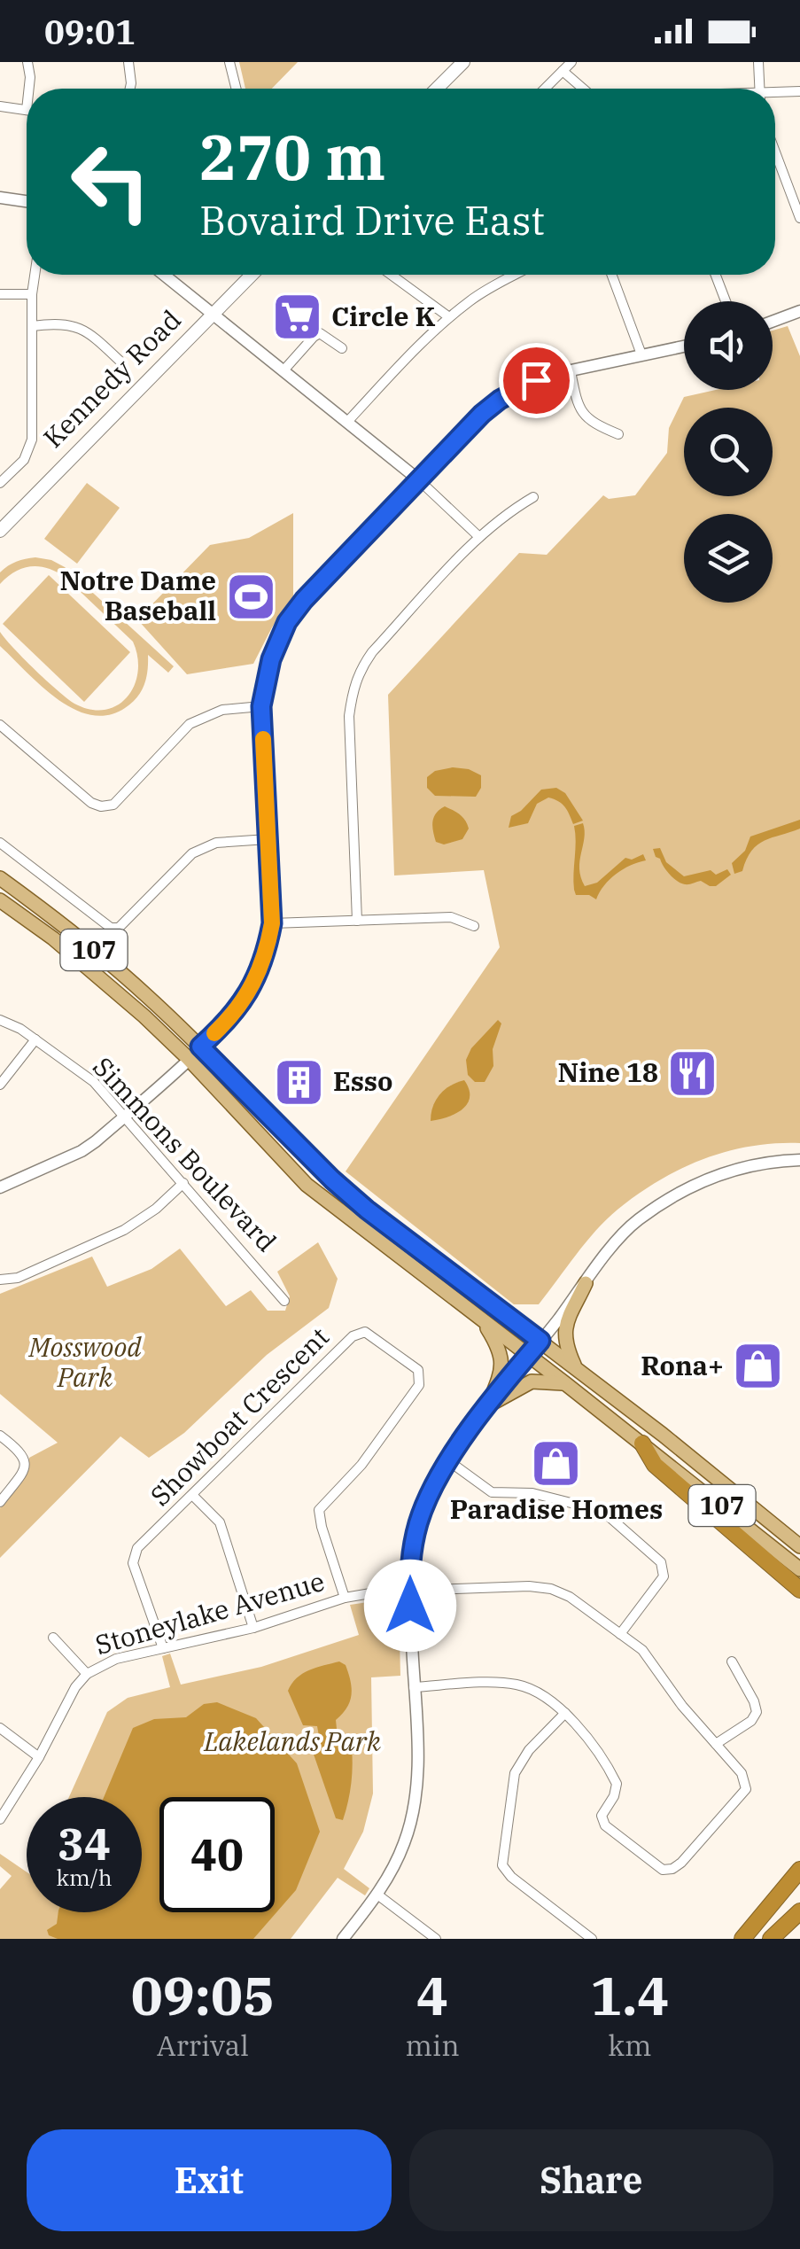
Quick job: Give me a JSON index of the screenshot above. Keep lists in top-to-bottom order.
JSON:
{
  "streets": {
    "main road": ["Kennedy Road", "107"],
    "street": ["Simmons Boulevard", "Showboat Crescent", "Stoneylake Avenue"]
  },
  "crossings": [
    ["Showboat Crescent", "Stoneylake Avenue"]
  ],
  "parks": ["Mosswood Park", "Lakelands Park"],
  "places": {
    "supermarket": ["Circle K"],
    "sports": ["Notre Dame Baseball"],
    "restaurant": ["Nine 18"],
    "building": ["Esso"],
    "shop": ["Rona+", "Paradise Homes"]
  },
  "page": {
    "status": "09:01",
    "turn": ["270 m", "Bovaird Drive East"],
    "speed": "34 km/h",
    "limit": "40",
    "eta": [
      "09:05",
      "Arrival",
      "4",
      "min",
      "1.4",
      "km"
    ],
    "buttons": ["Exit", "Share"]
  }
}
